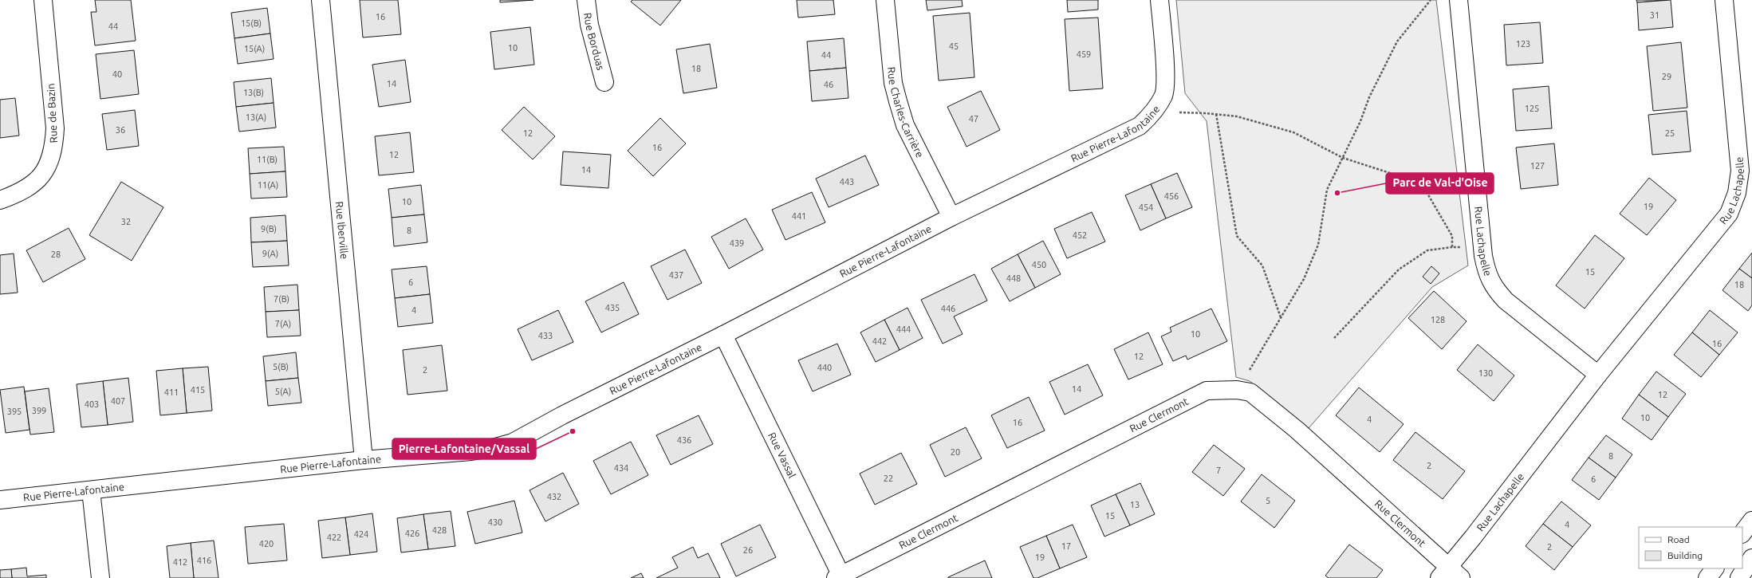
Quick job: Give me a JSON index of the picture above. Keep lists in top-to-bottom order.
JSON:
{
  "streets": {
    "street": [
      "Rue Borduas",
      "Rue Charles-Carrière",
      "Rue de Bazin",
      "Rue Pierre-Lafontaine",
      "Rue Lachapelle",
      "Rue Iberville",
      "Rue Clermont",
      "Rue Vassal"
    ]
  },
  "crossings": [
    ["Rue Charles-Carrière", "Rue Pierre-Lafontaine"],
    ["Rue Pierre-Lafontaine", "Rue Iberville"],
    ["Rue Pierre-Lafontaine", "Rue Vassal"],
    ["Rue Lachapelle", "Rue Clermont"],
    ["Rue Clermont", "Rue Vassal"]
  ],
  "places": ["Parc de Val-d'Oise", "Pierre-Lafontaine/Vassal"],
  "house_numbers": [
    "31",
    "16",
    "15(B)",
    "44",
    "123",
    "45",
    "10",
    "15(A)",
    "459",
    "44",
    "18",
    "40",
    "29",
    "14",
    "46",
    "13(B)",
    "125",
    "13(A)",
    "47",
    "36",
    "12",
    "25",
    "16",
    "12",
    "11(B)",
    "127",
    "14",
    "443",
    "11(A)",
    "456",
    "10",
    "19",
    "454",
    "441",
    "32",
    "9(B)",
    "8",
    "452",
    "439",
    "9(A)",
    "28",
    "450",
    "15",
    "437",
    "448",
    "6",
    "18",
    "7(B)",
    "435",
    "446",
    "4",
    "128",
    "7(A)",
    "444",
    "10",
    "433",
    "442",
    "16",
    "12",
    "5(B)",
    "440",
    "2",
    "130",
    "14",
    "415",
    "5(A)",
    "411",
    "12",
    "407",
    "403",
    "399",
    "395",
    "10",
    "4",
    "16",
    "436",
    "20",
    "8",
    "2",
    "434",
    "7",
    "22",
    "6",
    "432",
    "5",
    "13",
    "15",
    "430",
    "4",
    "428",
    "426",
    "424",
    "422",
    "420",
    "17",
    "2",
    "26",
    "19",
    "416",
    "412"
  ],
  "legend": ["Road", "Building"]
}
